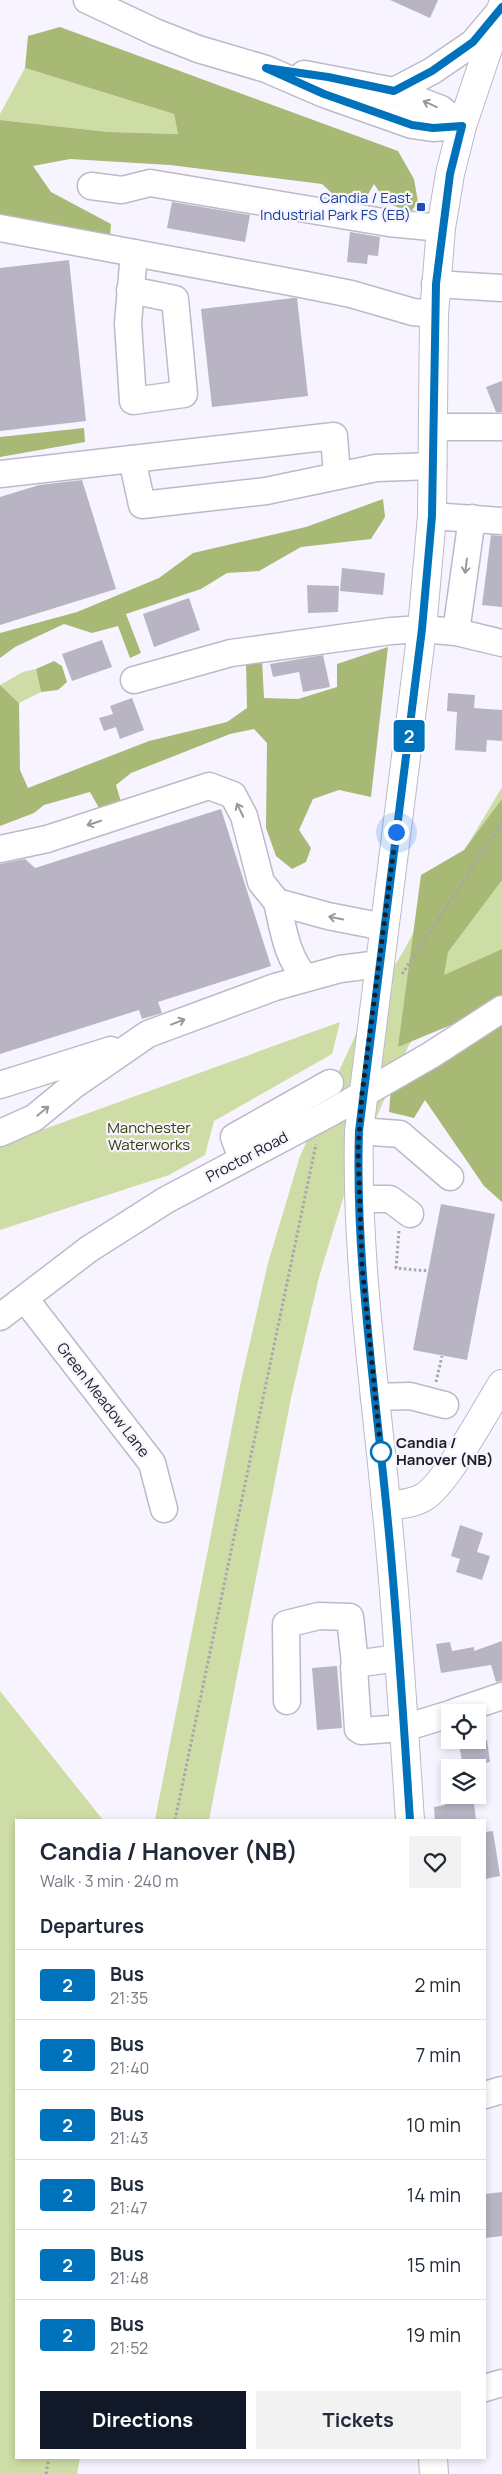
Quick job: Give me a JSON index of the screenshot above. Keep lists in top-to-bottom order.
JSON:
{
  "streets": {
    "street": ["Proctor Road", "Green Meadow Lane"]
  },
  "crossings": [
    ["Proctor Road", "Green Meadow Lane"]
  ],
  "parks": ["Manchester Waterworks"],
  "places": {
    "transit": ["Candia / East Industrial Park FS (EB)"],
    "other": ["Candia / Hanover (NB)"]
  },
  "lines": ["bus line 2"],
  "page": {
    "on_map": "2",
    "heading": [
      ["Candia / Hanover (NB)", "Walk · 3 min · 240 m"],
      "Departures"
    ],
    "list": [
      {
        "mark": "2",
        "name": "Bus",
        "note": "21:35",
        "value": "2 min"
      },
      {
        "mark": "2",
        "name": "Bus",
        "note": "21:40",
        "value": "7 min"
      },
      {
        "mark": "2",
        "name": "Bus",
        "note": "21:43",
        "value": "10 min"
      },
      {
        "mark": "2",
        "name": "Bus",
        "note": "21:47",
        "value": "14 min"
      },
      {
        "mark": "2",
        "name": "Bus",
        "note": "21:48",
        "value": "15 min"
      },
      {
        "mark": "2",
        "name": "Bus",
        "note": "21:52",
        "value": "19 min"
      }
    ],
    "buttons": ["Directions", "Tickets"]
  }
}
